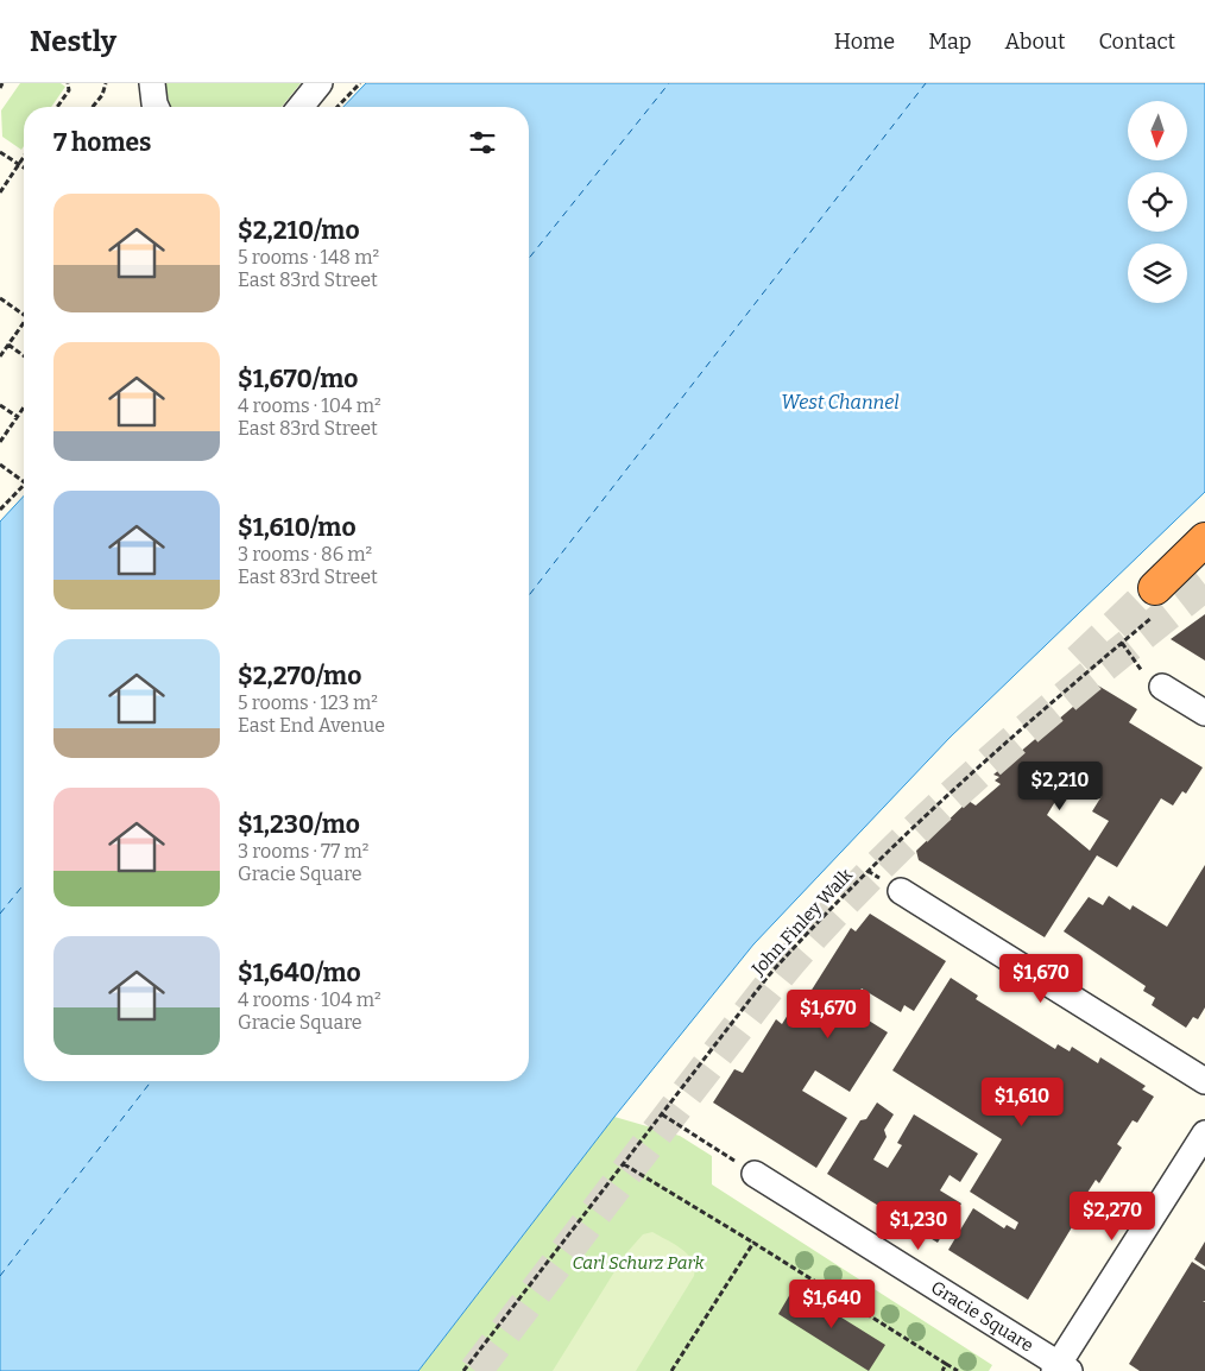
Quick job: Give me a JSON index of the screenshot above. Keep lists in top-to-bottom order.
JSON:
{
  "streets": {
    "street": ["Gracie Square"],
    "path": ["John Finley Walk"]
  },
  "water": ["West Channel"],
  "parks": ["Carl Schurz Park"],
  "north": "bottom",
  "page": {
    "header": "Nestly",
    "nav": [
      "Home",
      "Map",
      "About",
      "Contact"
    ],
    "heading": "7 homes",
    "list": [
      {
        "name": "$2,210/mo",
        "note": "5 rooms · 148 m² · East 83rd Street"
      },
      {
        "name": "$1,670/mo",
        "note": "4 rooms · 104 m² · East 83rd Street"
      },
      {
        "name": "$1,610/mo",
        "note": "3 rooms · 86 m² · East 83rd Street"
      },
      {
        "name": "$2,270/mo",
        "note": "5 rooms · 123 m² · East End Avenue"
      },
      {
        "name": "$1,230/mo",
        "note": "3 rooms · 77 m² · Gracie Square"
      },
      {
        "name": "$1,640/mo",
        "note": "4 rooms · 104 m² · Gracie Square"
      }
    ],
    "price": [
      "$2,210",
      "$1,670",
      "$1,670",
      "$1,610",
      "$2,270",
      "$1,230",
      "$1,640"
    ]
  }
}
